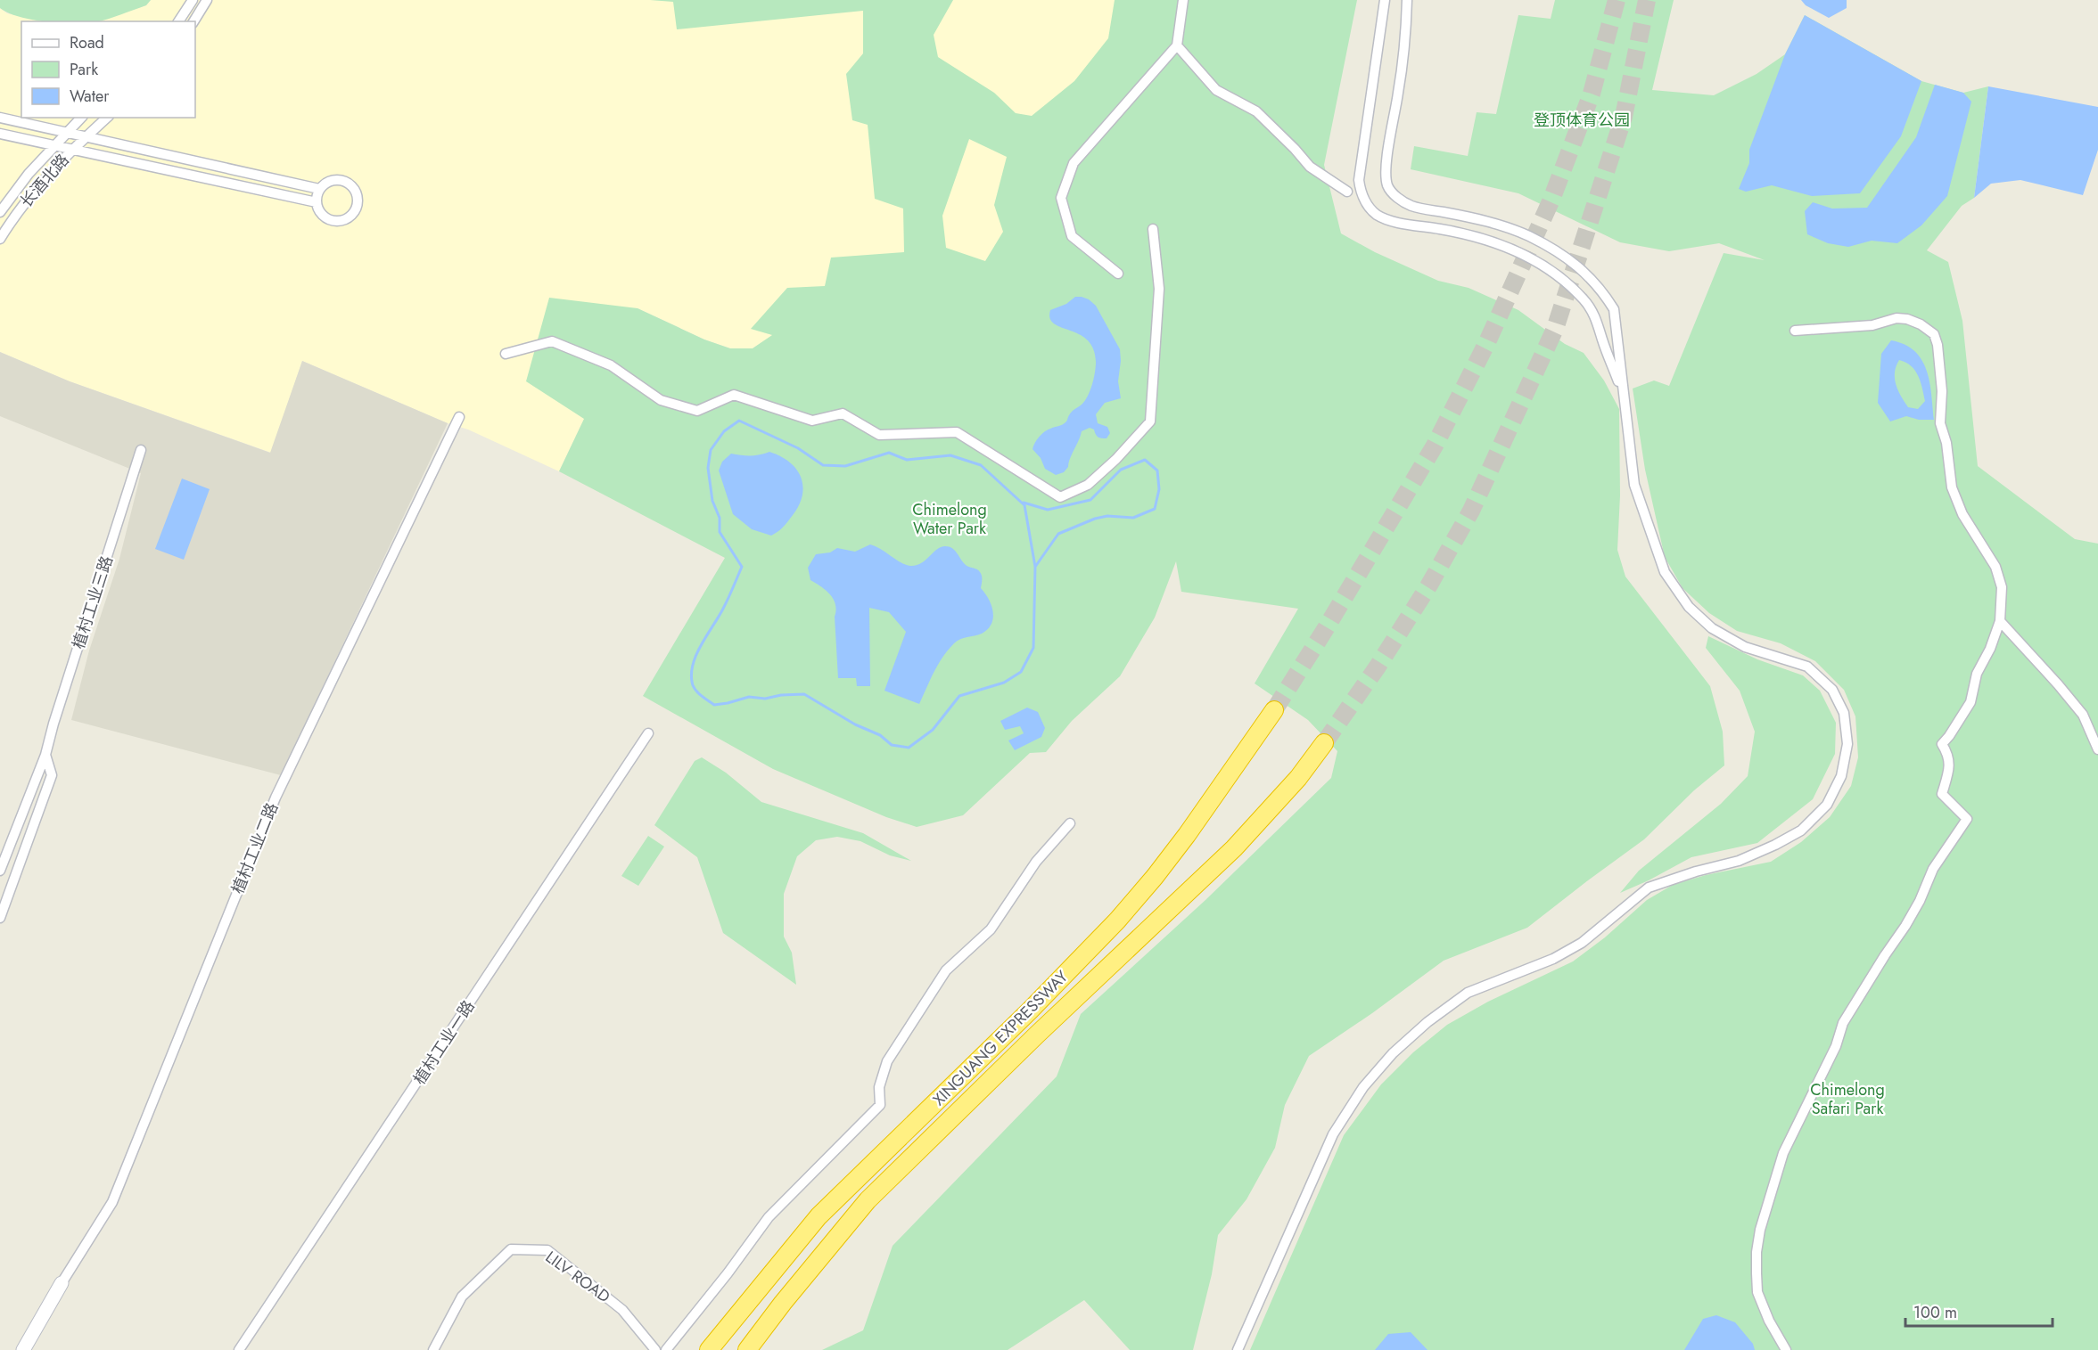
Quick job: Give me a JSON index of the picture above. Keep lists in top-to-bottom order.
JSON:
{
  "streets": {
    "highway": ["XINGUANG EXPRESSWAY"],
    "street": [
      "长酒北路",
      "植村工业三路",
      "植村工业二路",
      "植村工业一路",
      "LILV ROAD"
    ]
  },
  "parks": ["登顶体育公园", "Chimelong Water Park", "Chimelong Safari Park"],
  "legend": ["Road", "Park", "Water"],
  "scale_bar": "100 m"
}
